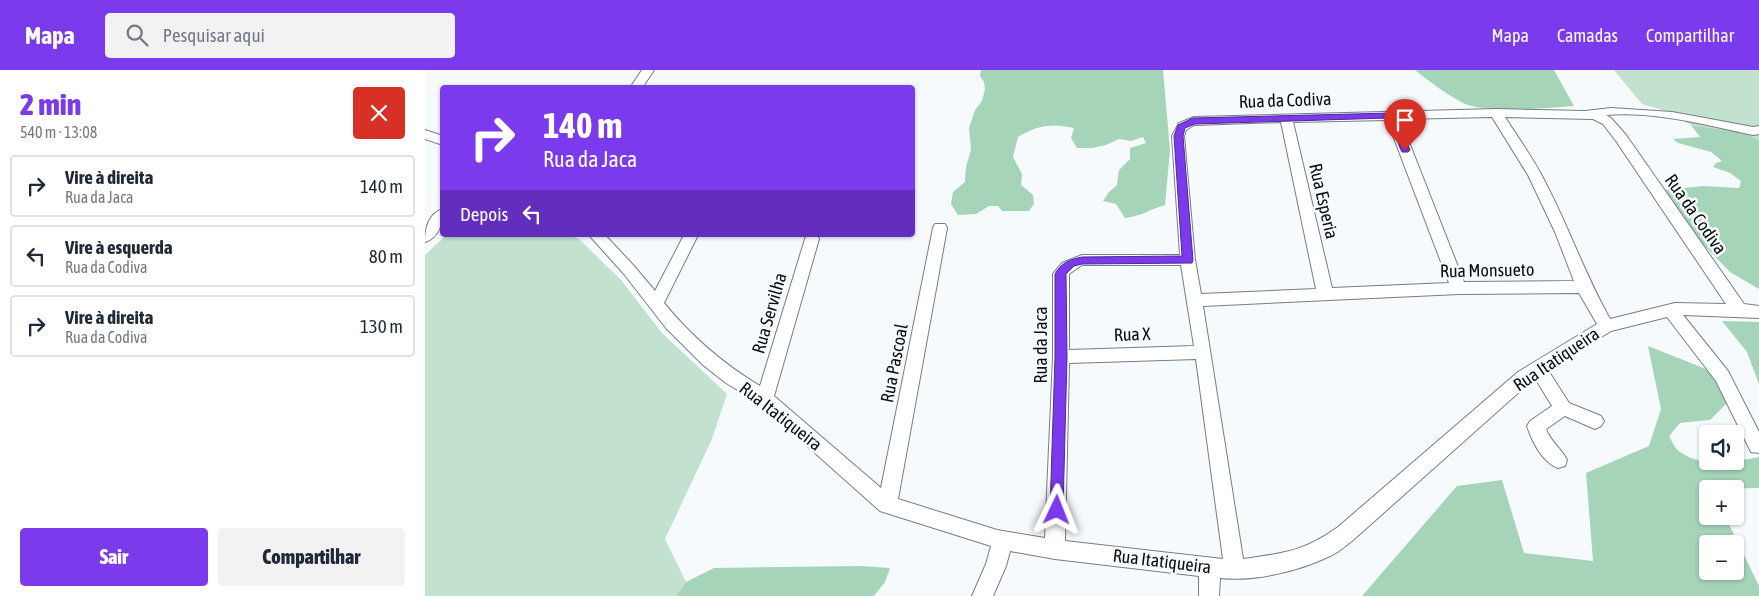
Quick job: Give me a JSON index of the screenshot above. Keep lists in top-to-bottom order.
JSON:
{
  "streets": {
    "street": [
      "Rua da Codiva",
      "Rua Esperia",
      "Rua Monsueto",
      "Rua Servilha",
      "Rua X",
      "Rua da Jaca",
      "Rua Itatiqueira",
      "Rua Pascoal"
    ]
  },
  "crossings": [
    ["Rua da Codiva", "Rua Esperia"],
    ["Rua da Codiva", "Rua Monsueto"],
    ["Rua da Codiva", "Rua X"],
    ["Rua da Codiva", "Rua da Jaca"],
    ["Rua da Codiva", "Rua Itatiqueira"],
    ["Rua Esperia", "Rua Monsueto"],
    ["Rua Servilha", "Rua Itatiqueira"],
    ["Rua X", "Rua da Jaca"],
    ["Rua da Jaca", "Rua Itatiqueira"],
    ["Rua Itatiqueira", "Rua Pascoal"]
  ],
  "page": {
    "header": "Mapa",
    "search": "Pesquisar aqui",
    "nav": ["Mapa", "Camadas", "Compartilhar"],
    "heading": ["2 min", "540 m · 13:08"],
    "turn": ["140 m", "Rua da Jaca"],
    "list": [
      {
        "name": "Vire à direita",
        "note": "Rua da Jaca",
        "value": "140 m"
      },
      {
        "name": "Vire à esquerda",
        "note": "Rua da Codiva",
        "value": "80 m"
      },
      {
        "name": "Vire à direita",
        "note": "Rua da Codiva",
        "value": "130 m"
      }
    ],
    "then": "Depois",
    "map_buttons": ["+", "−"],
    "buttons": ["Sair", "Compartilhar"]
  }
}
